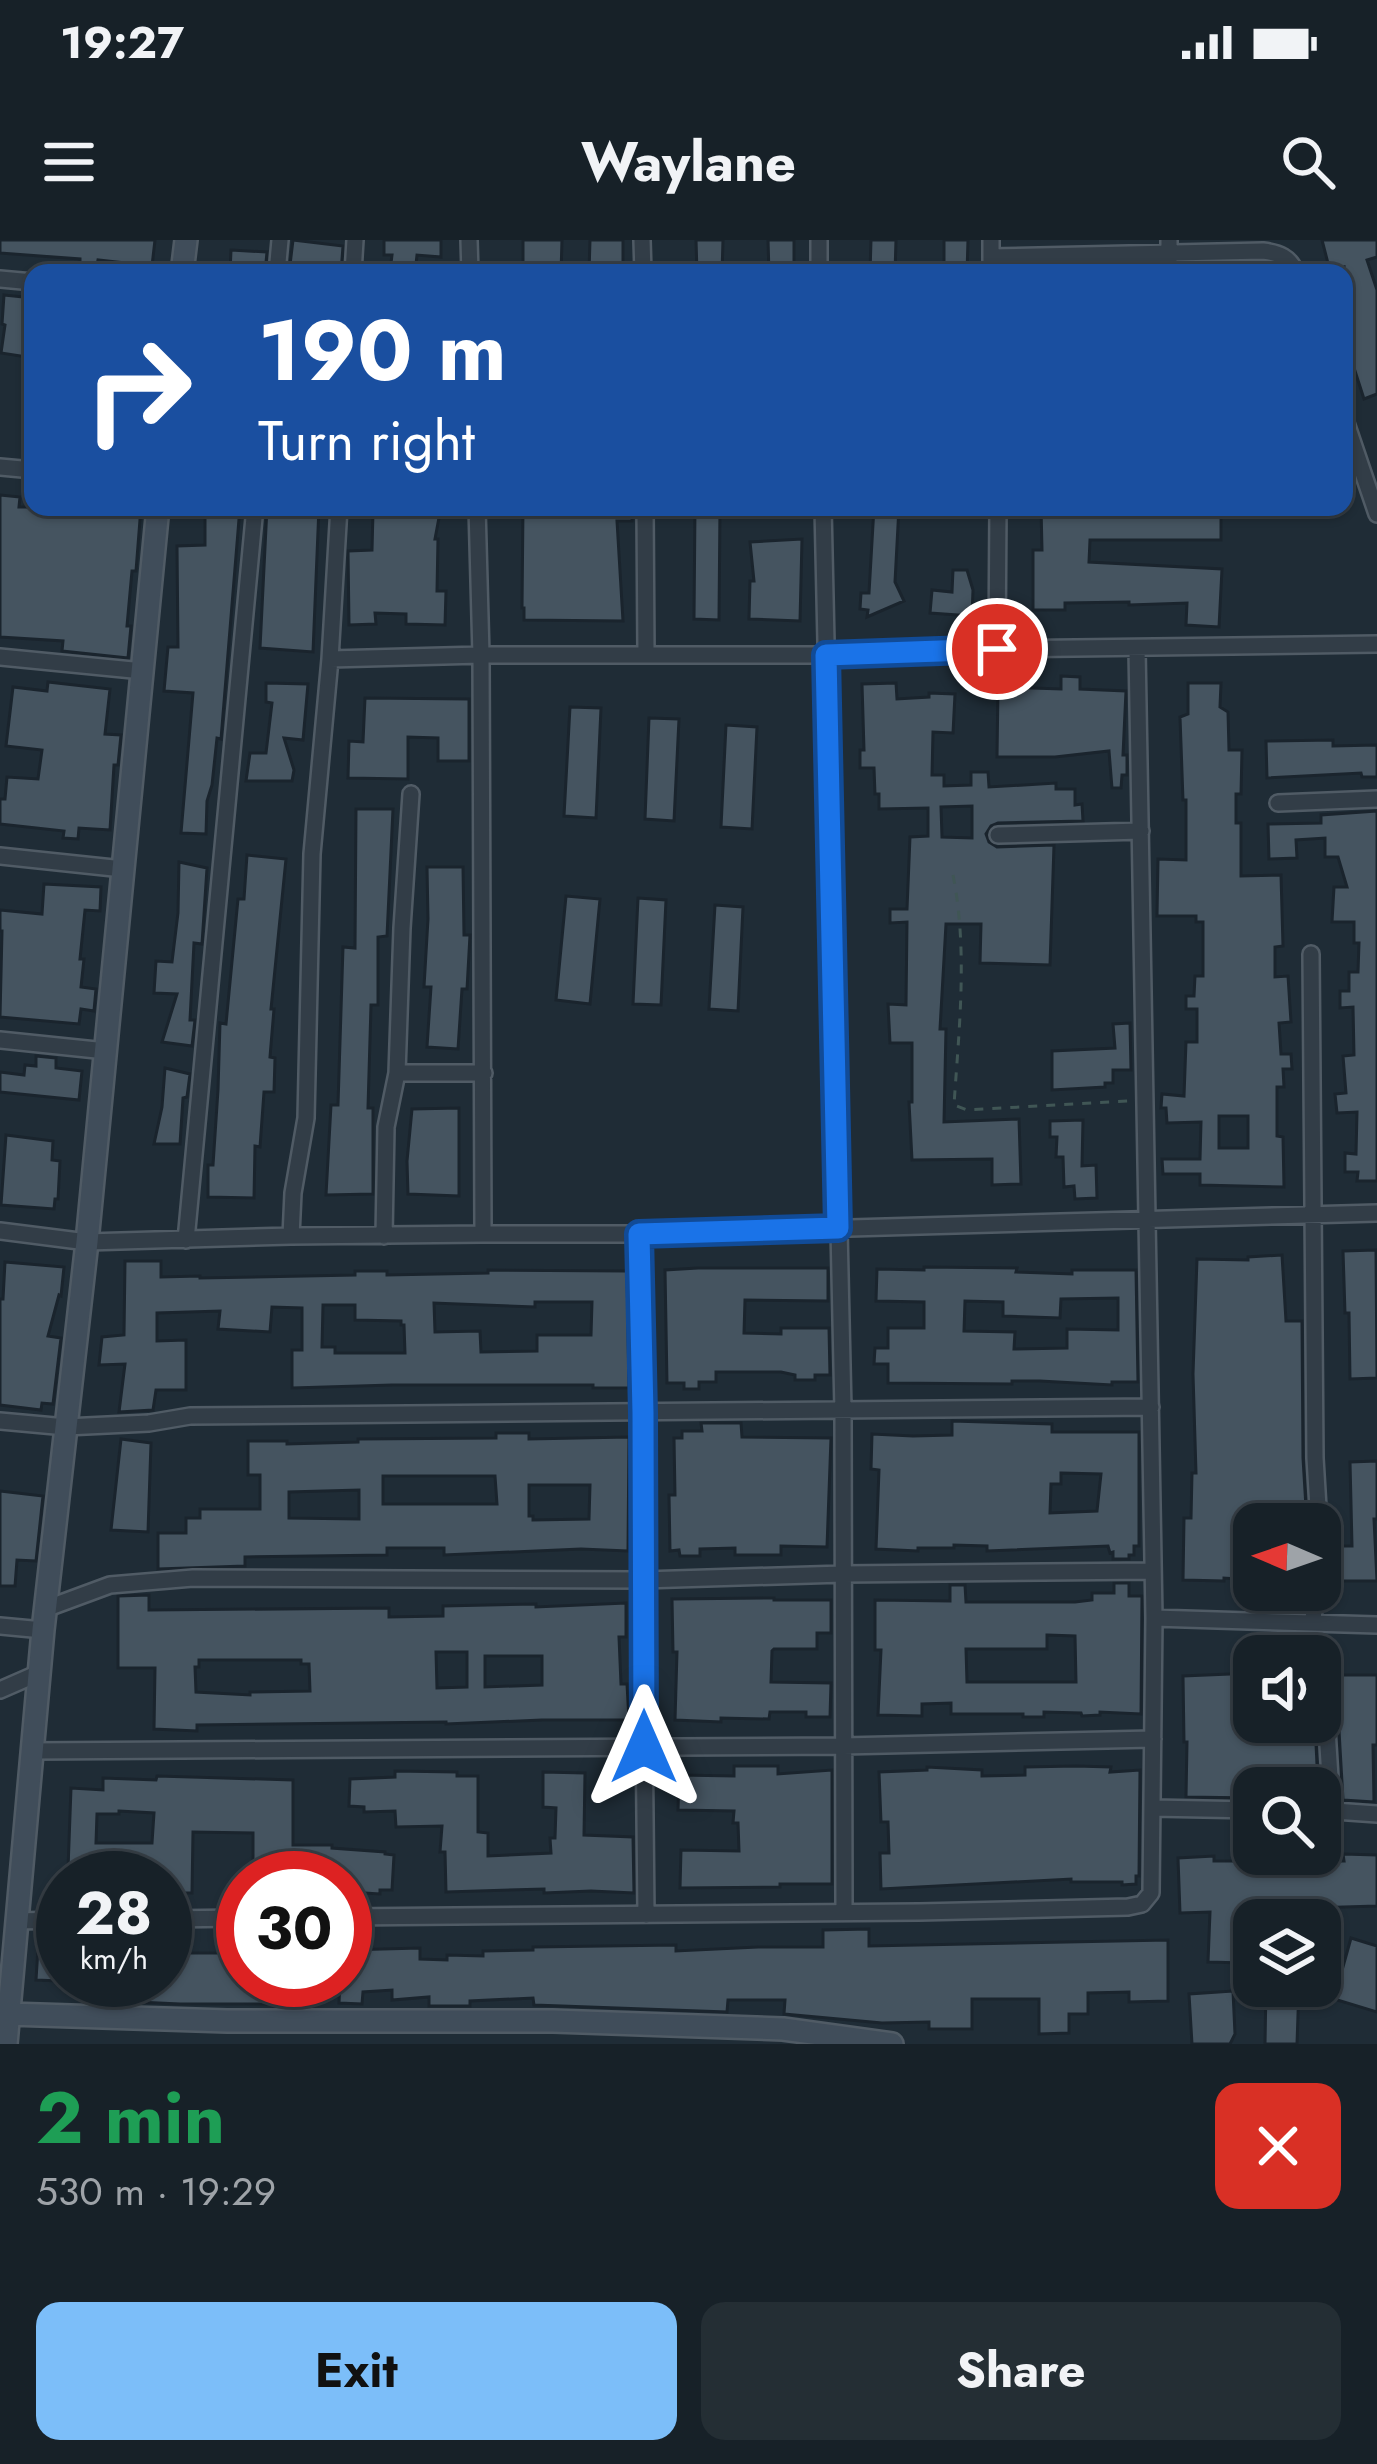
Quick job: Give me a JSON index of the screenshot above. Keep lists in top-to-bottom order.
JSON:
{
  "north": "left",
  "page": {
    "status": "19:27",
    "header": "Waylane",
    "turn": ["190 m", "Turn right"],
    "speed": "28 km/h",
    "limit": "30",
    "heading": ["2 min", "530 m · 19:29"],
    "buttons": ["Exit", "Share"]
  }
}
